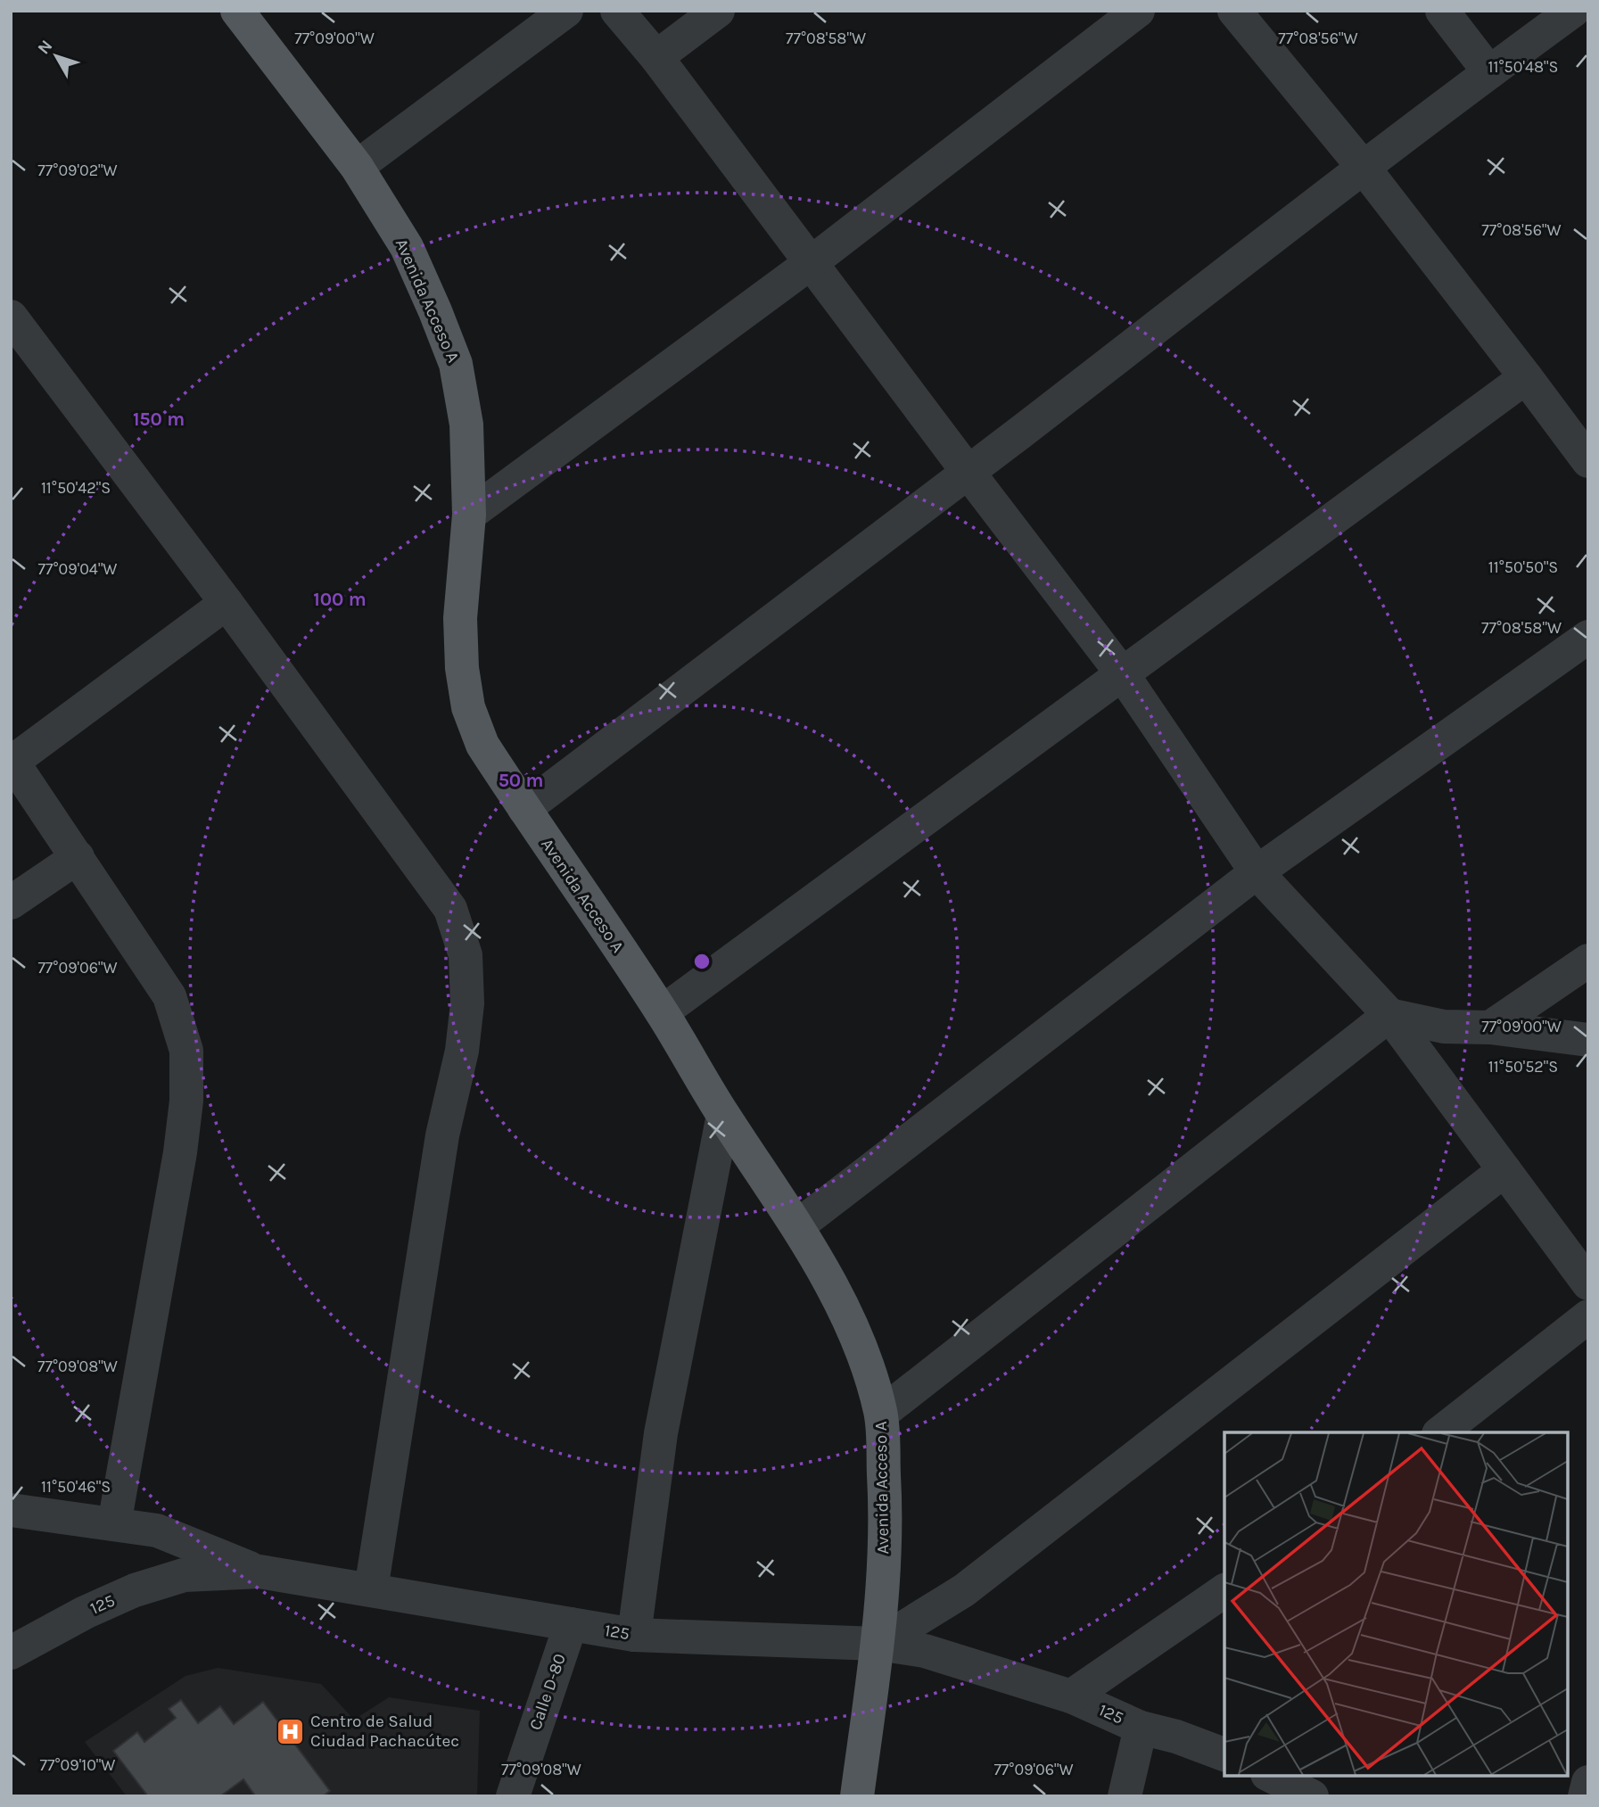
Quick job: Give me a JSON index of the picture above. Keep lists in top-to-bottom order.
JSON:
{
  "streets": {
    "main road": ["Avenida Acceso A"],
    "street": ["125", "Calle D-80"]
  },
  "crossings": [
    ["Avenida Acceso A", "125"],
    ["125", "Calle D-80"]
  ],
  "places": {
    "hospital": ["Centro de Salud Ciudad Pachacútec"]
  },
  "north": "top left",
  "coordinates": [
    "77°08'56\"W",
    "77°09'00\"W",
    "77°08'58\"W",
    "11°50'48\"S",
    "77°09'02\"W",
    "11°50'42\"S",
    "11°50'50\"S",
    "77°09'04\"W",
    "77°09'06\"W",
    "11°50'52\"S",
    "77°09'08\"W",
    "11°50'46\"S",
    "77°09'10\"W"
  ],
  "rings": ["150 m", "100 m", "50 m"]
}
